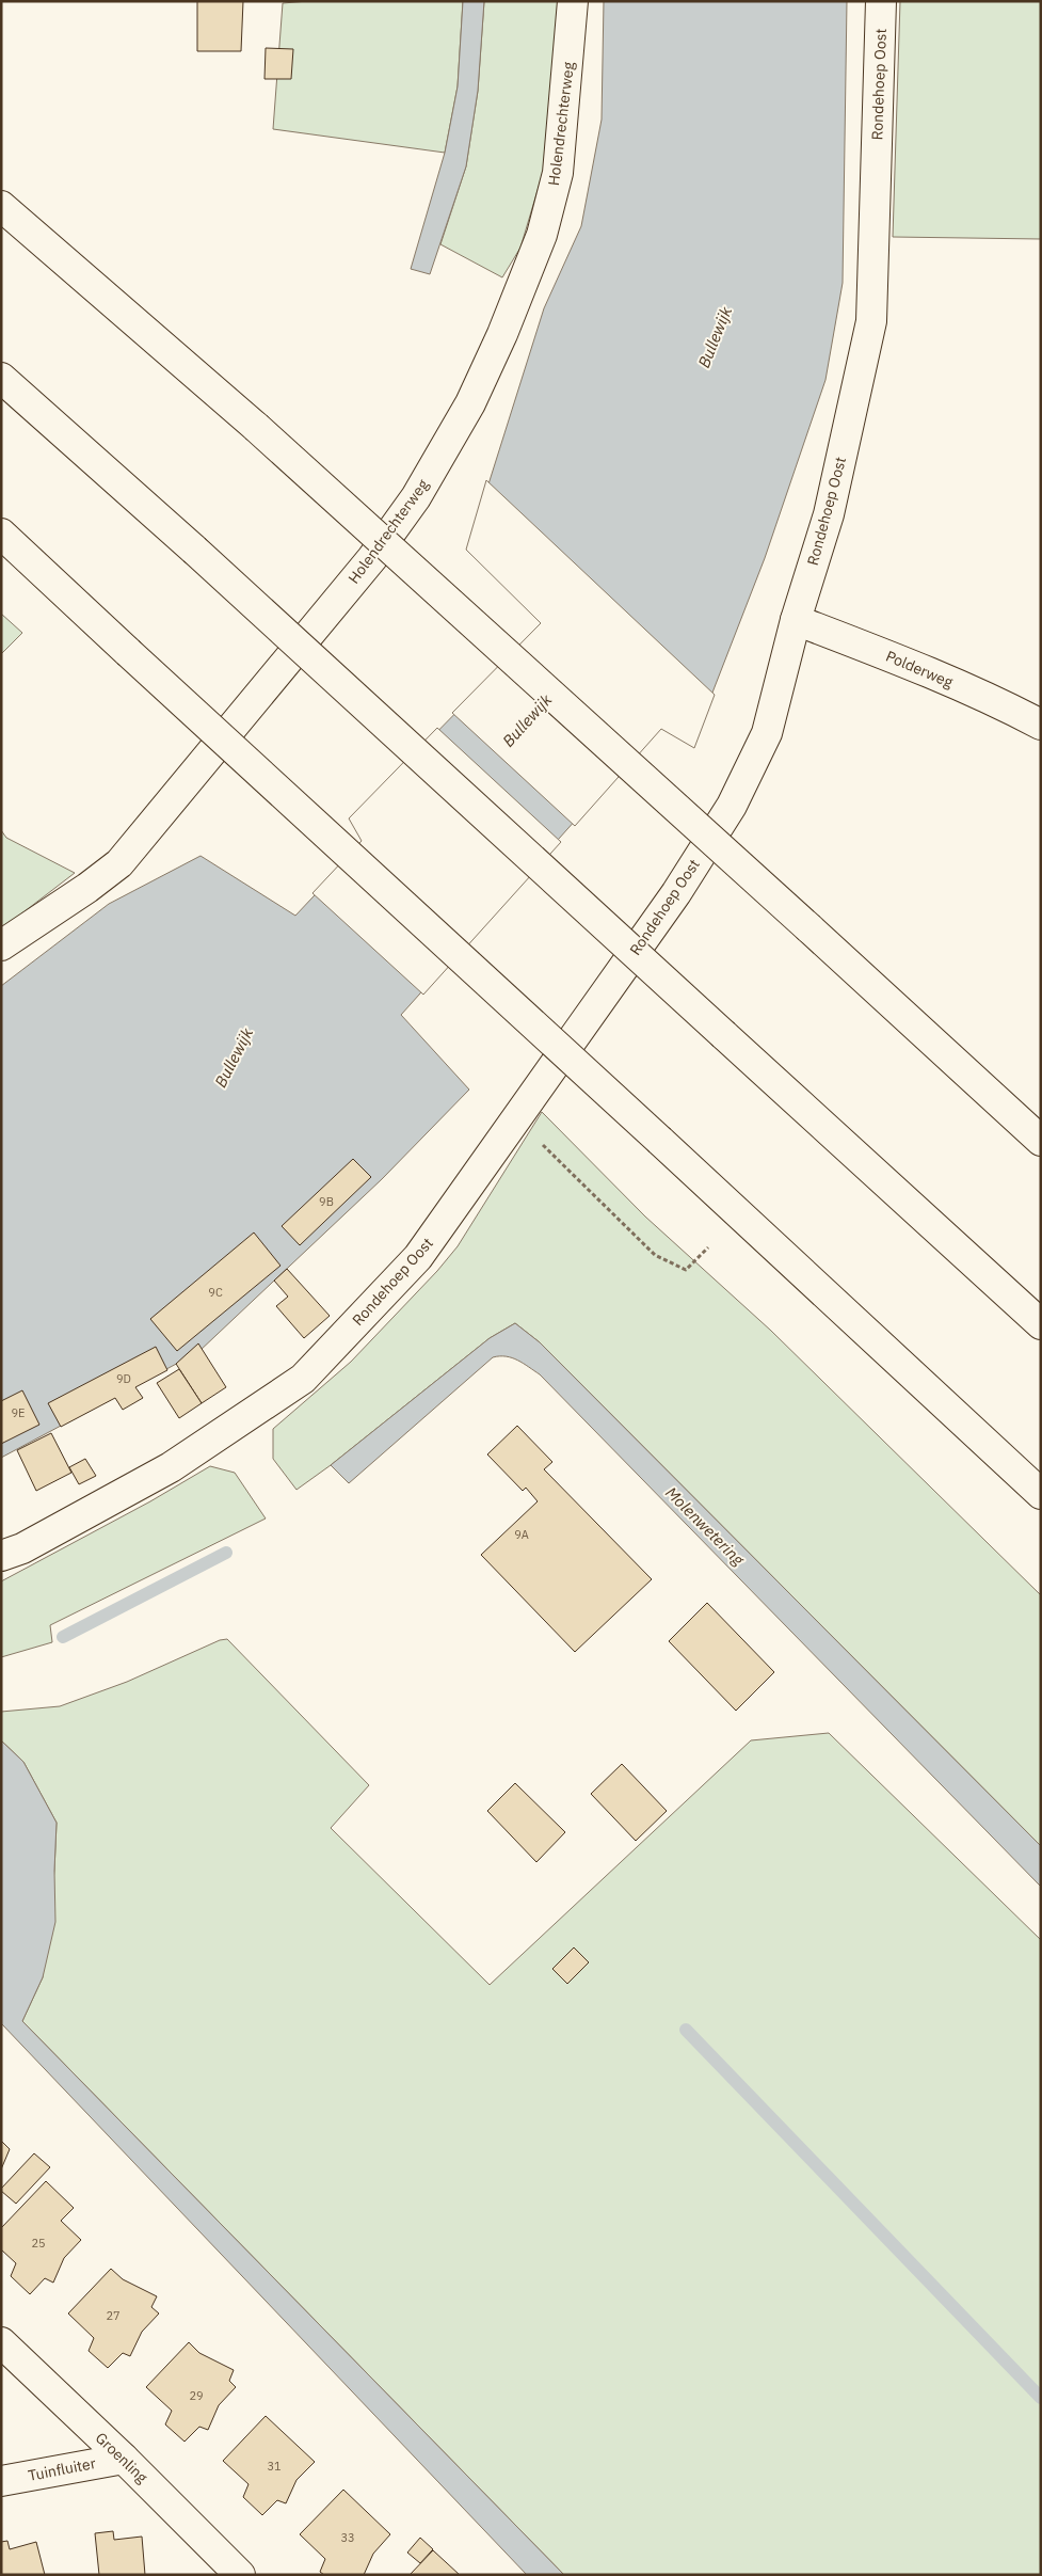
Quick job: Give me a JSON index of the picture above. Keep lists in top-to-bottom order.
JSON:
{
  "streets": {
    "main road": [
      "Rondehoep Oost",
      "Holendrechterweg",
      "Polderweg",
      "Groenling",
      "Tuinfluiter"
    ]
  },
  "crossings": [
    ["Rondehoep Oost", "Polderweg"],
    ["Groenling", "Tuinfluiter"]
  ],
  "water": ["Bullewijk", "Molenwetering"],
  "house_numbers": [
    "9B",
    "9C",
    "9D",
    "9E",
    "9A",
    "25",
    "27",
    "29",
    "31",
    "33"
  ]
}
